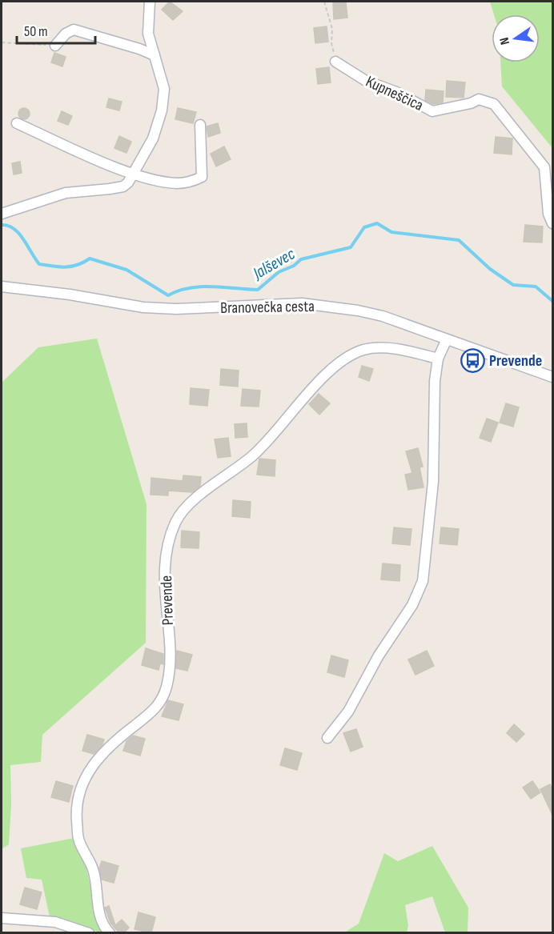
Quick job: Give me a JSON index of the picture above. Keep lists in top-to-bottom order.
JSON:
{
  "streets": {
    "street": ["Kupneščica", "Branovečka cesta", "Prevende"]
  },
  "water": ["Jalševec"],
  "places": {
    "bus stop": ["Prevende"]
  },
  "scale_bar": "50 m",
  "north": "left"
}
